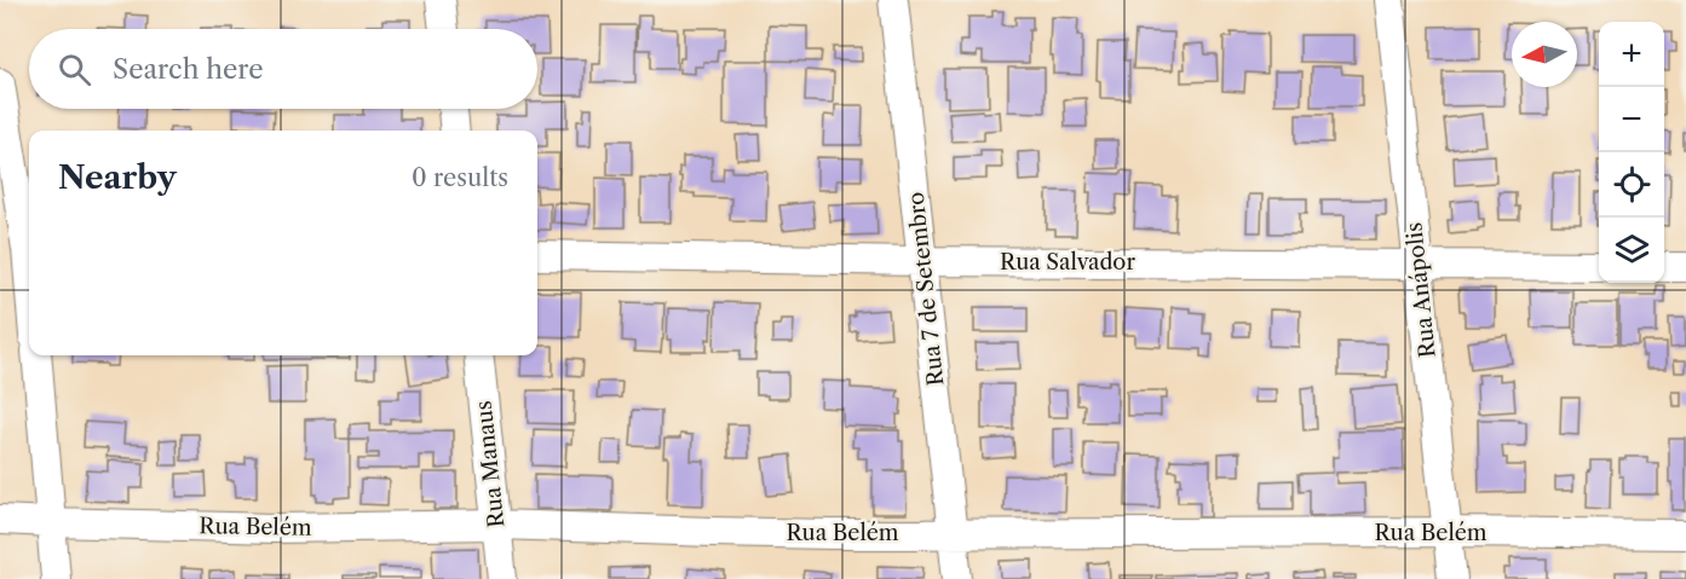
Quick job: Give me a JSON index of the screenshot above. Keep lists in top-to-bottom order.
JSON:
{
  "streets": {
    "street": [
      "Rua Salvador",
      "Rua 7 de Setembro",
      "Rua Anápolis",
      "Rua Manaus",
      "Rua Belém"
    ]
  },
  "crossings": [
    ["Rua Salvador", "Rua 7 de Setembro"],
    ["Rua Salvador", "Rua Anápolis"],
    ["Rua 7 de Setembro", "Rua Belém"],
    ["Rua Anápolis", "Rua Belém"],
    ["Rua Manaus", "Rua Belém"]
  ],
  "north": "left",
  "page": {
    "map_buttons": ["+", "−"],
    "search": "Search here",
    "heading": ["Nearby", "0 results"]
  }
}
